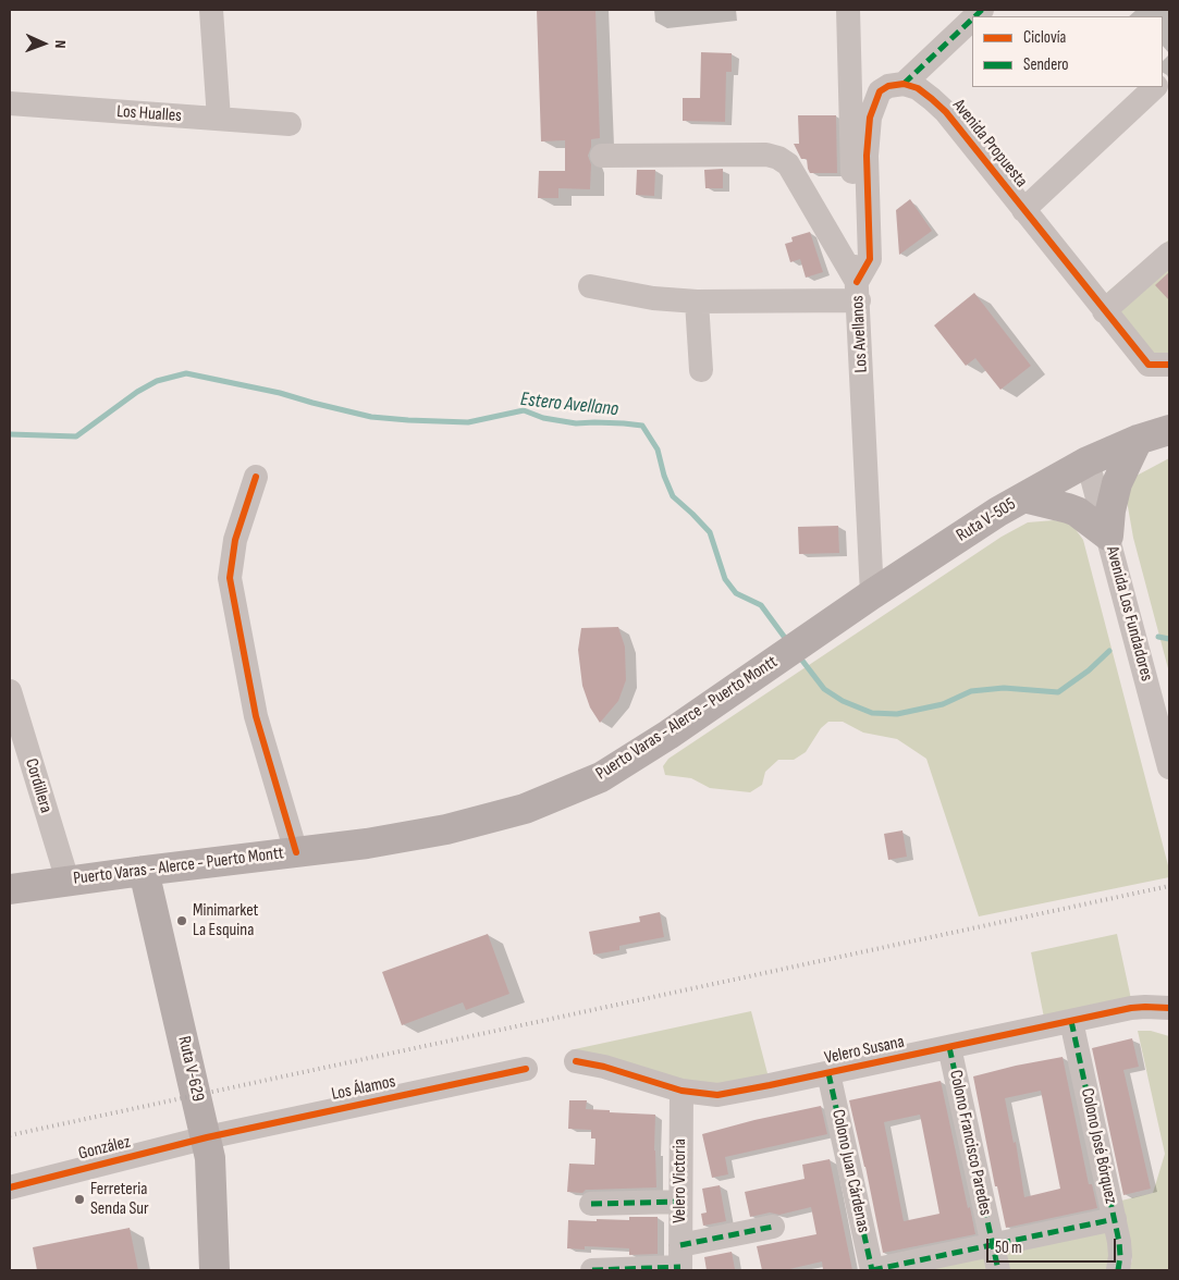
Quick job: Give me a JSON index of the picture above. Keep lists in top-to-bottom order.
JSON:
{
  "streets": {
    "main road": ["Ruta V-505", "Puerto Varas - Alerce - Puerto Montt", "Ruta V-629"],
    "street": [
      "Los Hualles",
      "Avenida Propuesta",
      "Los Avellanos",
      "Avenida Los Fundadores",
      "Cordillera",
      "Velero Susana",
      "Los Álamos",
      "Colono Francisco Paredes",
      "Colono José Bórquez",
      "González",
      "Colono Juan Cárdenas",
      "Velero Victoria"
    ]
  },
  "crossings": [
    ["Los Avellanos", "Ruta V-505"],
    ["Ruta V-505", "Avenida Los Fundadores"],
    ["Ruta V-505", "Puerto Varas - Alerce - Puerto Montt"],
    ["Puerto Varas - Alerce - Puerto Montt", "Cordillera"],
    ["Puerto Varas - Alerce - Puerto Montt", "Ruta V-629"],
    ["Velero Susana", "Colono Francisco Paredes"],
    ["Velero Susana", "Colono José Bórquez"],
    ["Velero Susana", "Colono Juan Cárdenas"],
    ["Velero Susana", "Velero Victoria"],
    ["Ruta V-629", "Los Álamos"],
    ["Ruta V-629", "González"],
    ["Los Álamos", "González"]
  ],
  "water": ["Estero Avellano"],
  "places": ["Minimarket La Esquina", "Ferreteria Senda Sur"],
  "legend": ["Ciclovía", "Sendero"],
  "scale_bar": "50 m",
  "north": "right"
}
